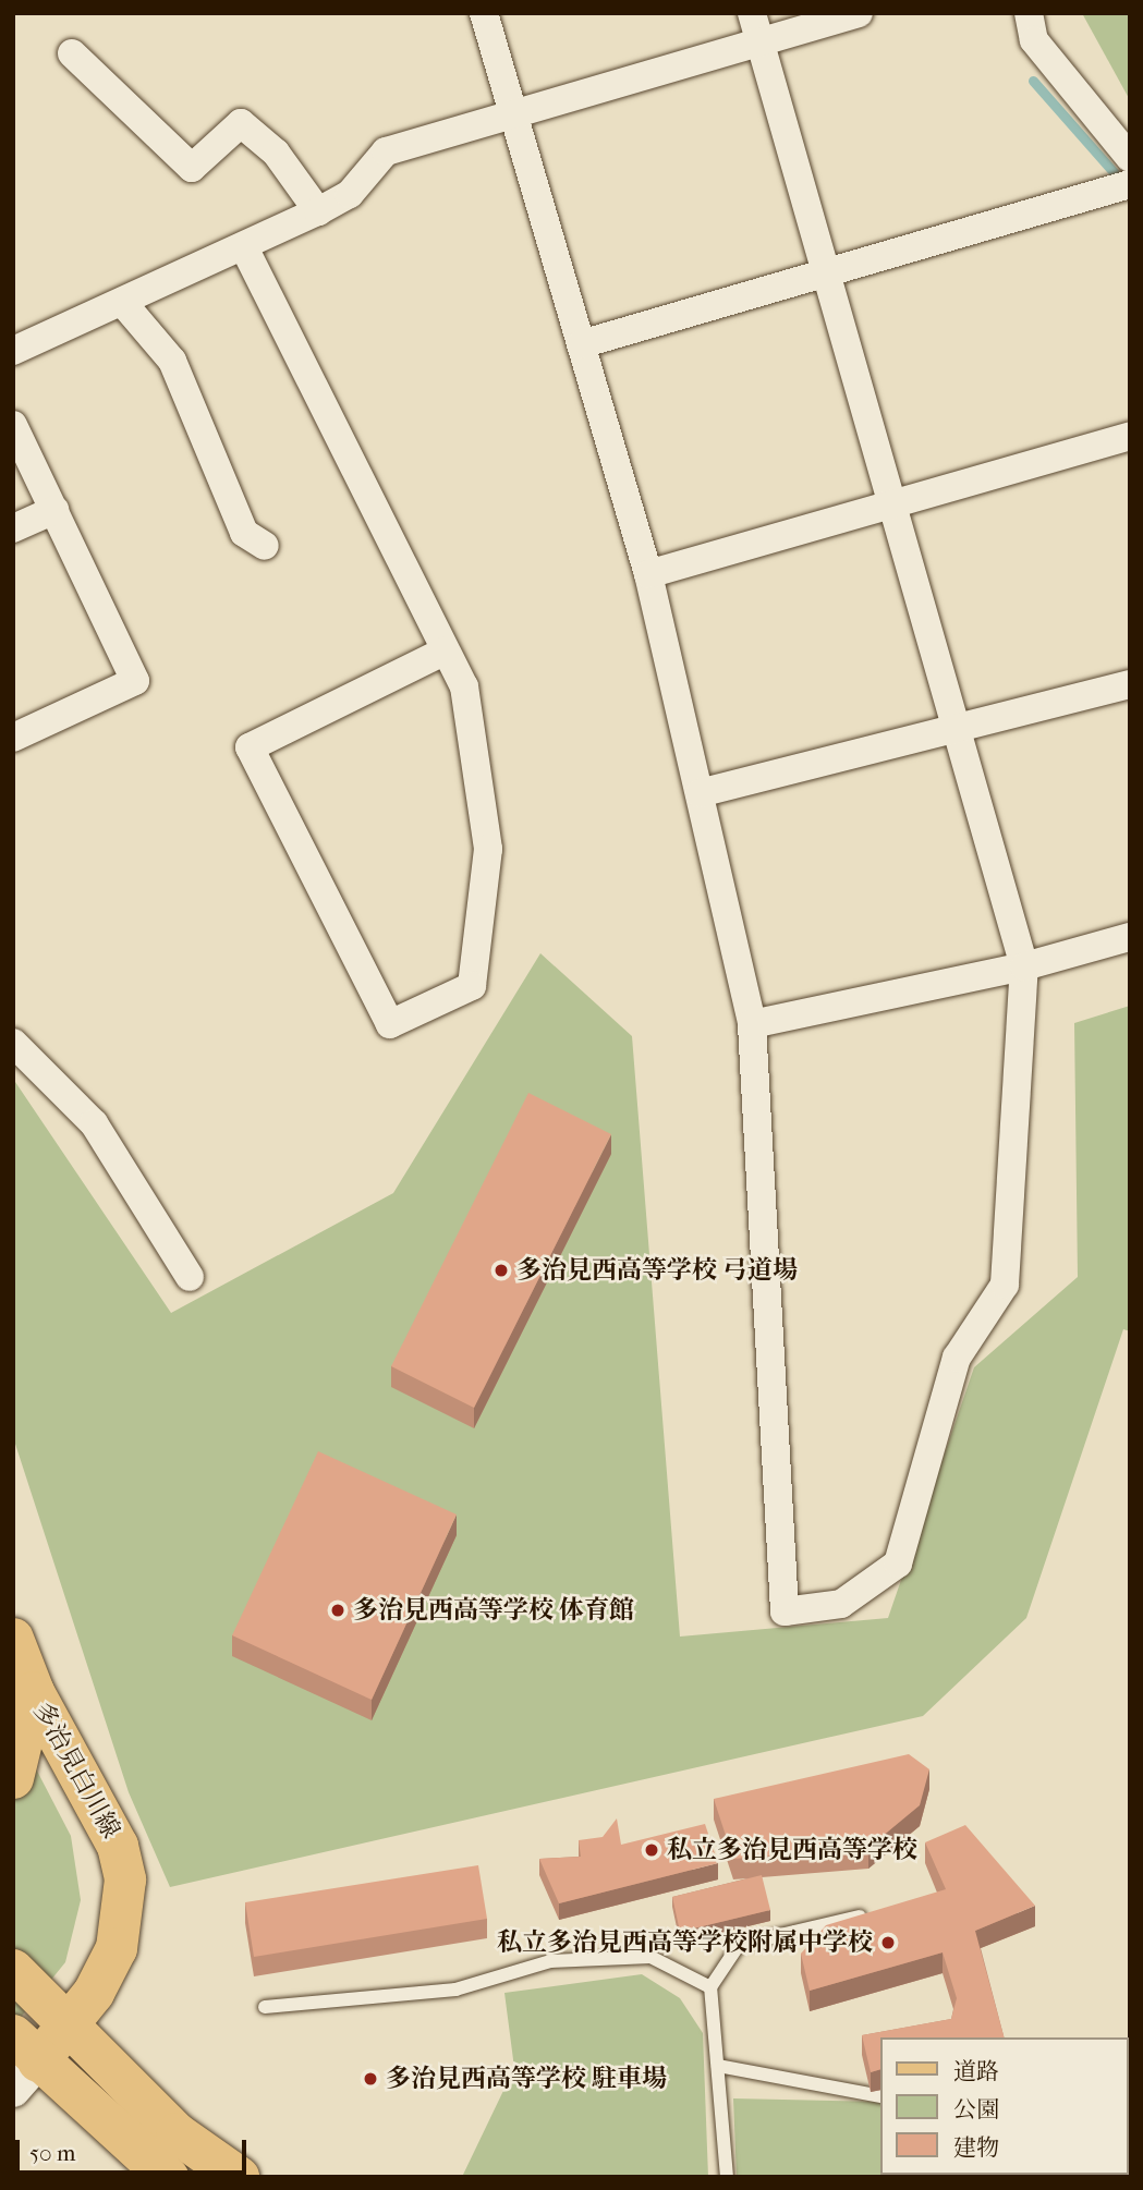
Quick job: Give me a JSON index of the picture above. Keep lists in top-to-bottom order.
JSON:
{
  "streets": {
    "main road": ["多治見白川線"]
  },
  "places": [
    "多治見西高等学校 弓道場",
    "多治見西高等学校 体育館",
    "私立多治見西高等学校",
    "私立多治見西高等学校附属中学校",
    "多治見西高等学校 駐車場"
  ],
  "legend": ["道路", "公園", "建物"],
  "scale_bar": "50 m"
}
